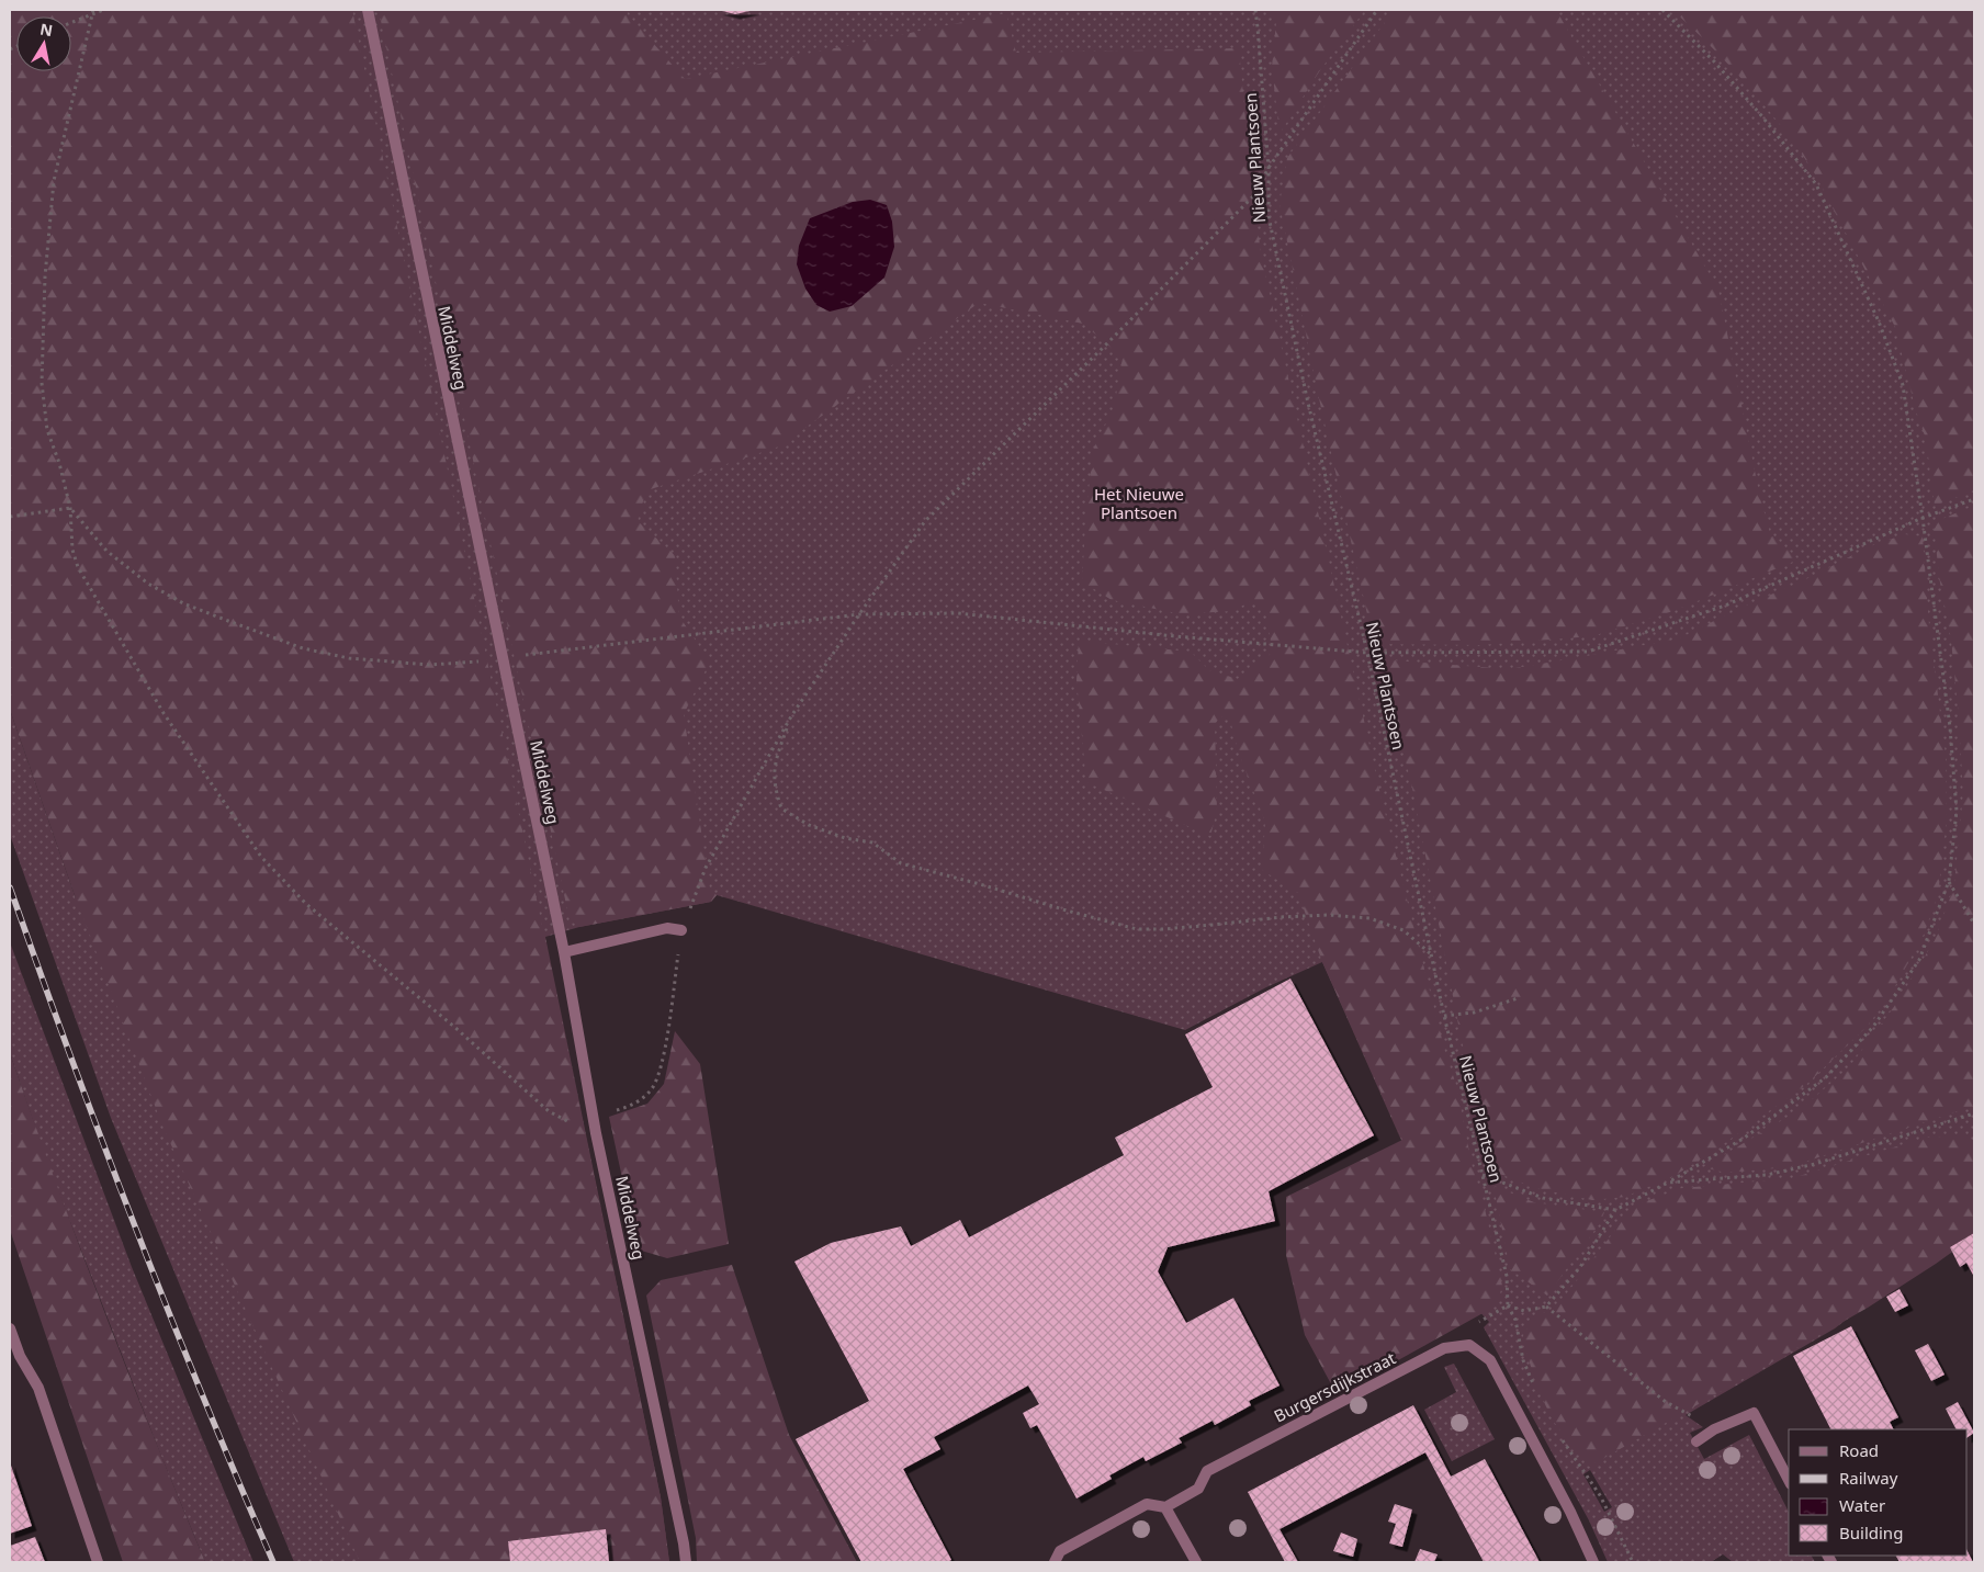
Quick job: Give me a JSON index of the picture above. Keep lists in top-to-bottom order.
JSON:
{
  "streets": {
    "street": ["Middelweg", "Burgersdijkstraat"],
    "path": ["Nieuw Plantsoen"]
  },
  "parks": ["Het Nieuwe Plantsoen"],
  "legend": [
    "Road",
    "Railway",
    "Water",
    "Building"
  ],
  "north": "top"
}
